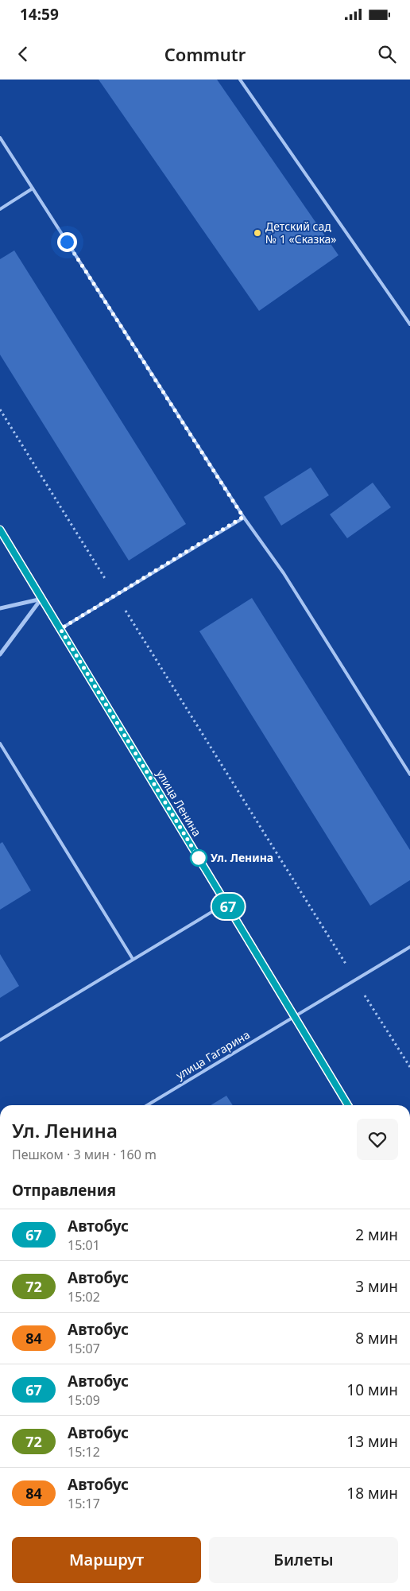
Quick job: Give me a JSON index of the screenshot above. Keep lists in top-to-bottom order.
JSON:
{
  "streets": {
    "main road": ["улица Ленина"],
    "lane": ["улица Гагарина"]
  },
  "crossings": [
    ["улица Ленина", "улица Гагарина"]
  ],
  "places": ["Детский сад № 1 «Сказка»", "Ул. Ленина"],
  "lines": ["bus line 67"],
  "page": {
    "status": "14:59",
    "header": "Commutr",
    "on_map": "67",
    "heading": [
      ["Ул. Ленина", "Пешком · 3 мин · 160 m"],
      "Отправления"
    ],
    "list": [
      {
        "mark": "67",
        "name": "Автобус",
        "note": "15:01",
        "value": "2 мин"
      },
      {
        "mark": "72",
        "name": "Автобус",
        "note": "15:02",
        "value": "3 мин"
      },
      {
        "mark": "84",
        "name": "Автобус",
        "note": "15:07",
        "value": "8 мин"
      },
      {
        "mark": "67",
        "name": "Автобус",
        "note": "15:09",
        "value": "10 мин"
      },
      {
        "mark": "72",
        "name": "Автобус",
        "note": "15:12",
        "value": "13 мин"
      },
      {
        "mark": "84",
        "name": "Автобус",
        "note": "15:17",
        "value": "18 мин"
      }
    ],
    "buttons": ["Маршрут", "Билеты"]
  }
}
